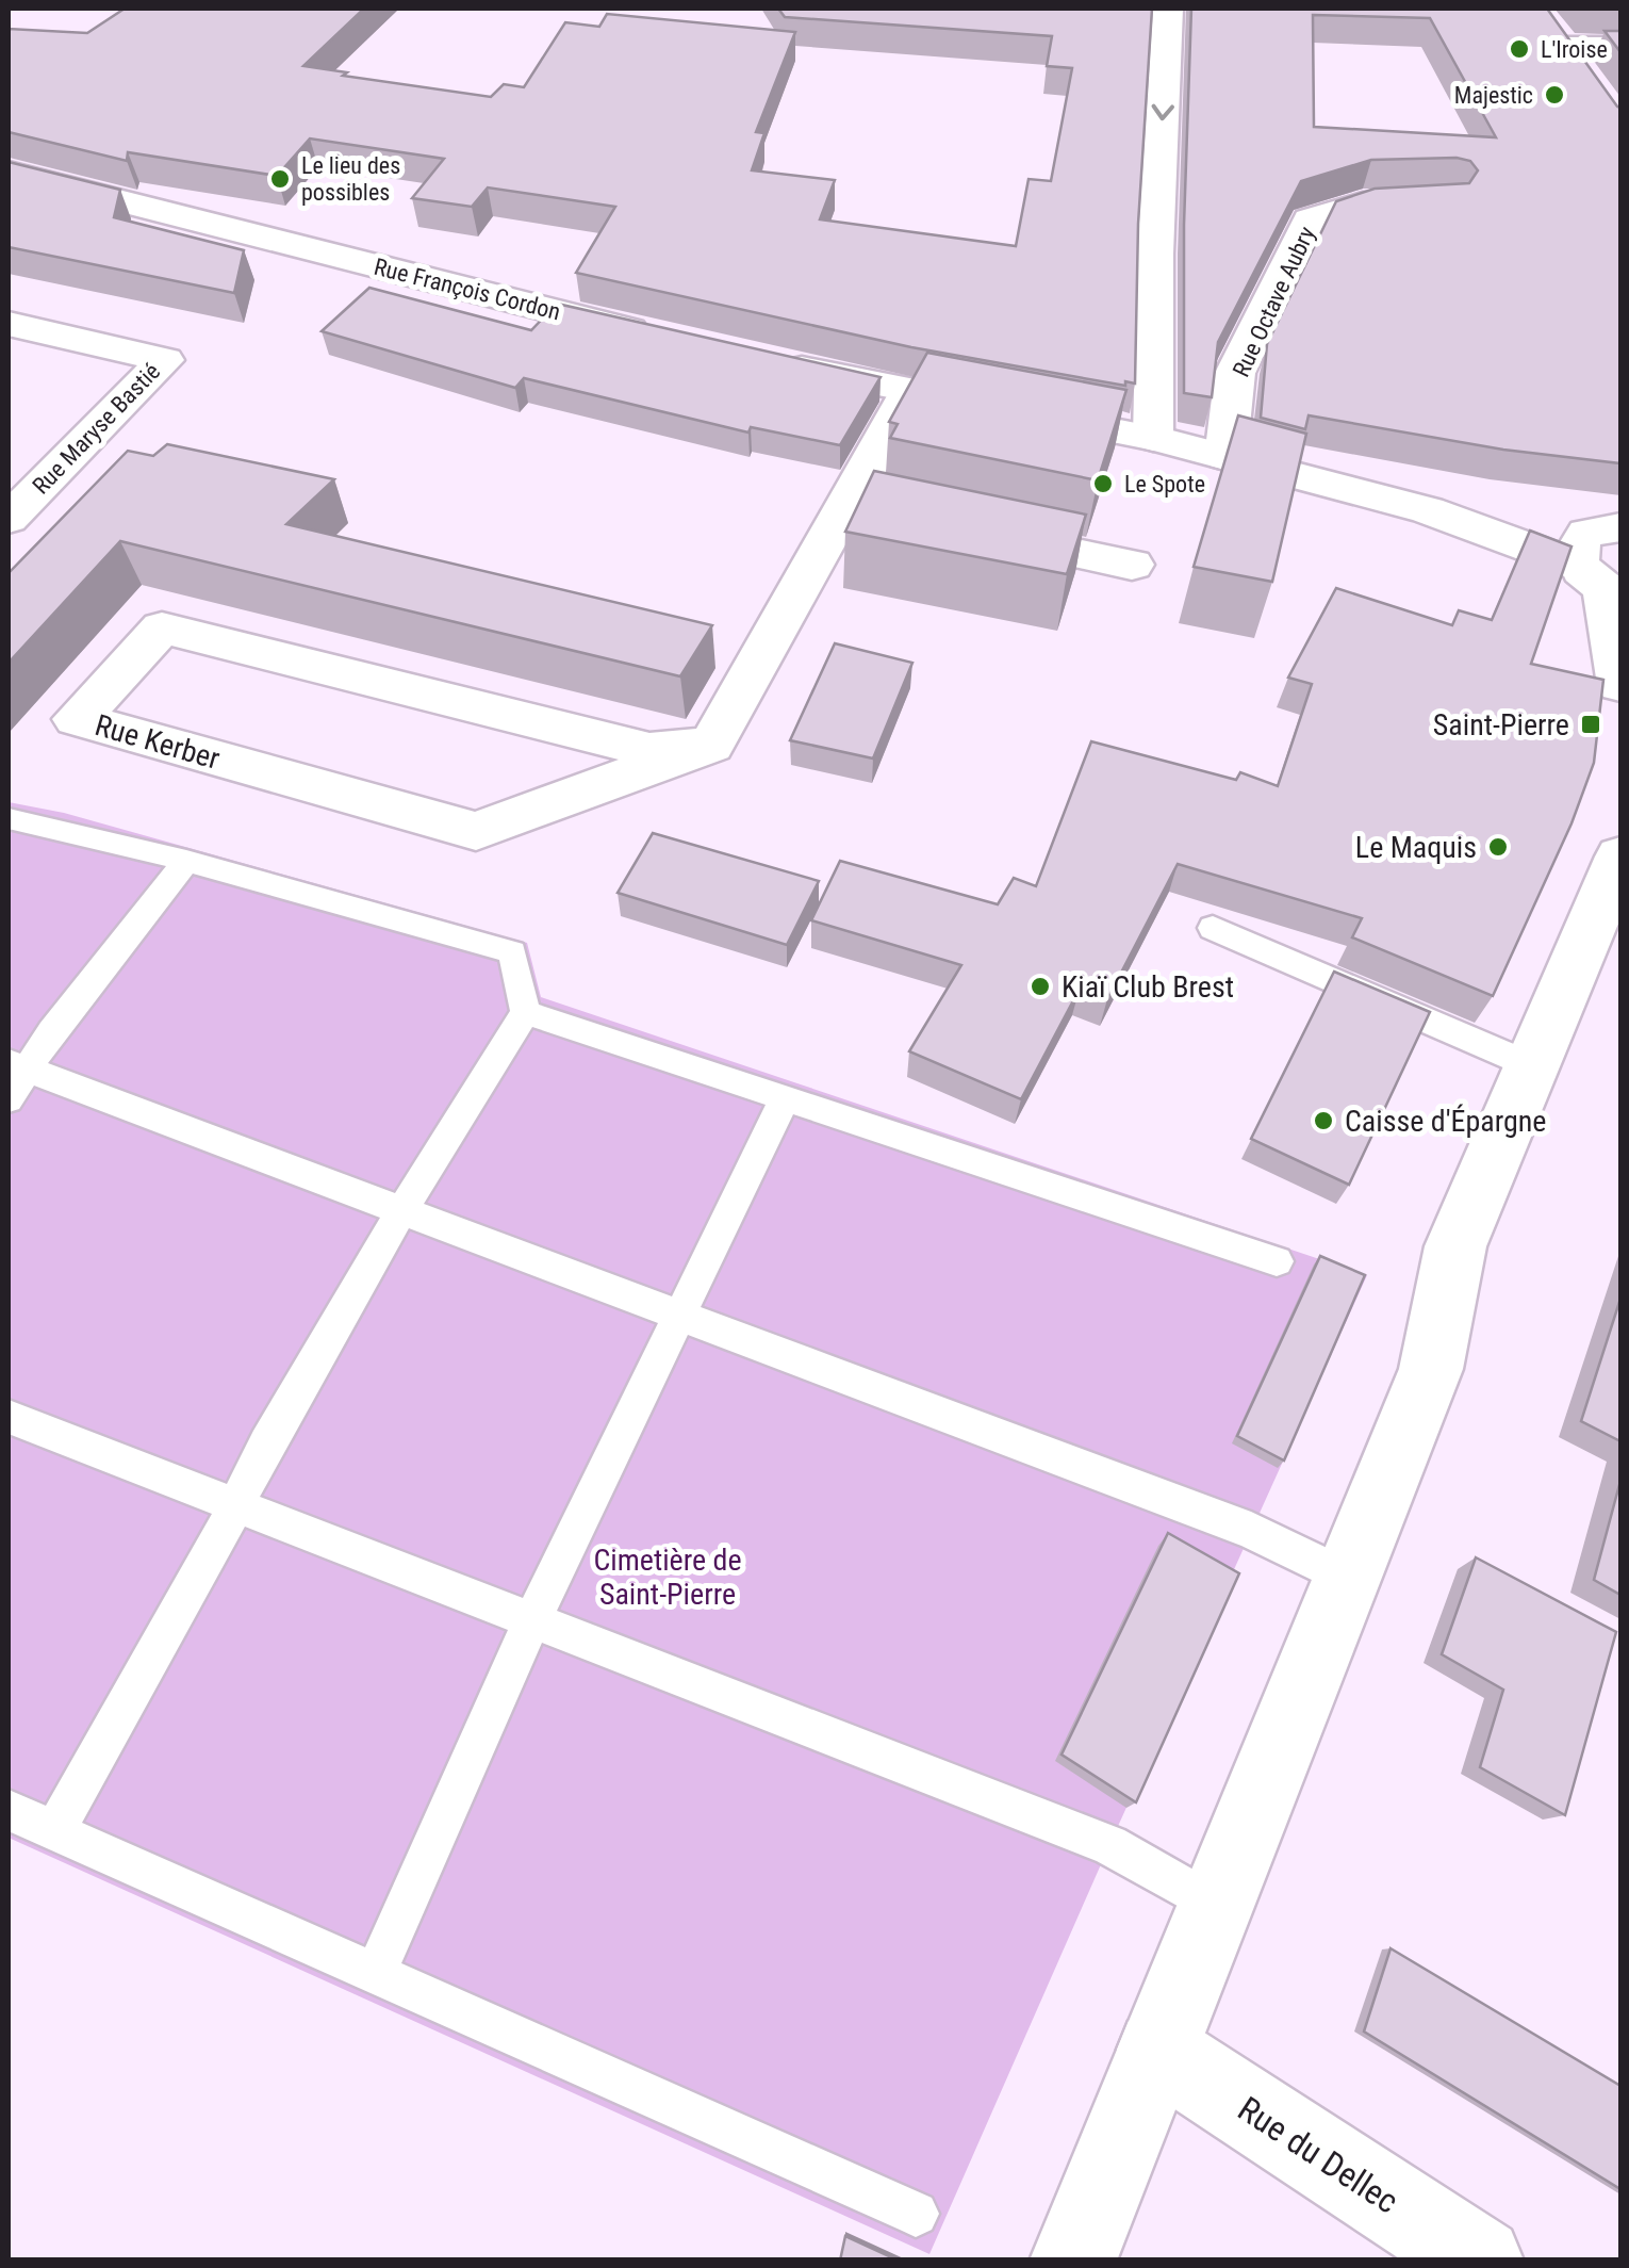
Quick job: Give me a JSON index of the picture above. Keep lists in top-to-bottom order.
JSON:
{
  "streets": {
    "street": [
      "Rue François Cordon",
      "Rue Octave Aubry",
      "Rue Maryse Bastié",
      "Rue Kerber",
      "Rue du Dellec"
    ]
  },
  "parks": ["Cimetière de Saint-Pierre"],
  "places": {
    "other": [
      "L'Iroise",
      "Majestic",
      "Le lieu des possibles",
      "Le Spote",
      "Le Maquis",
      "Kiaï Club Brest",
      "Caisse d'Épargne"
    ],
    "transit": ["Saint-Pierre"]
  }
}
